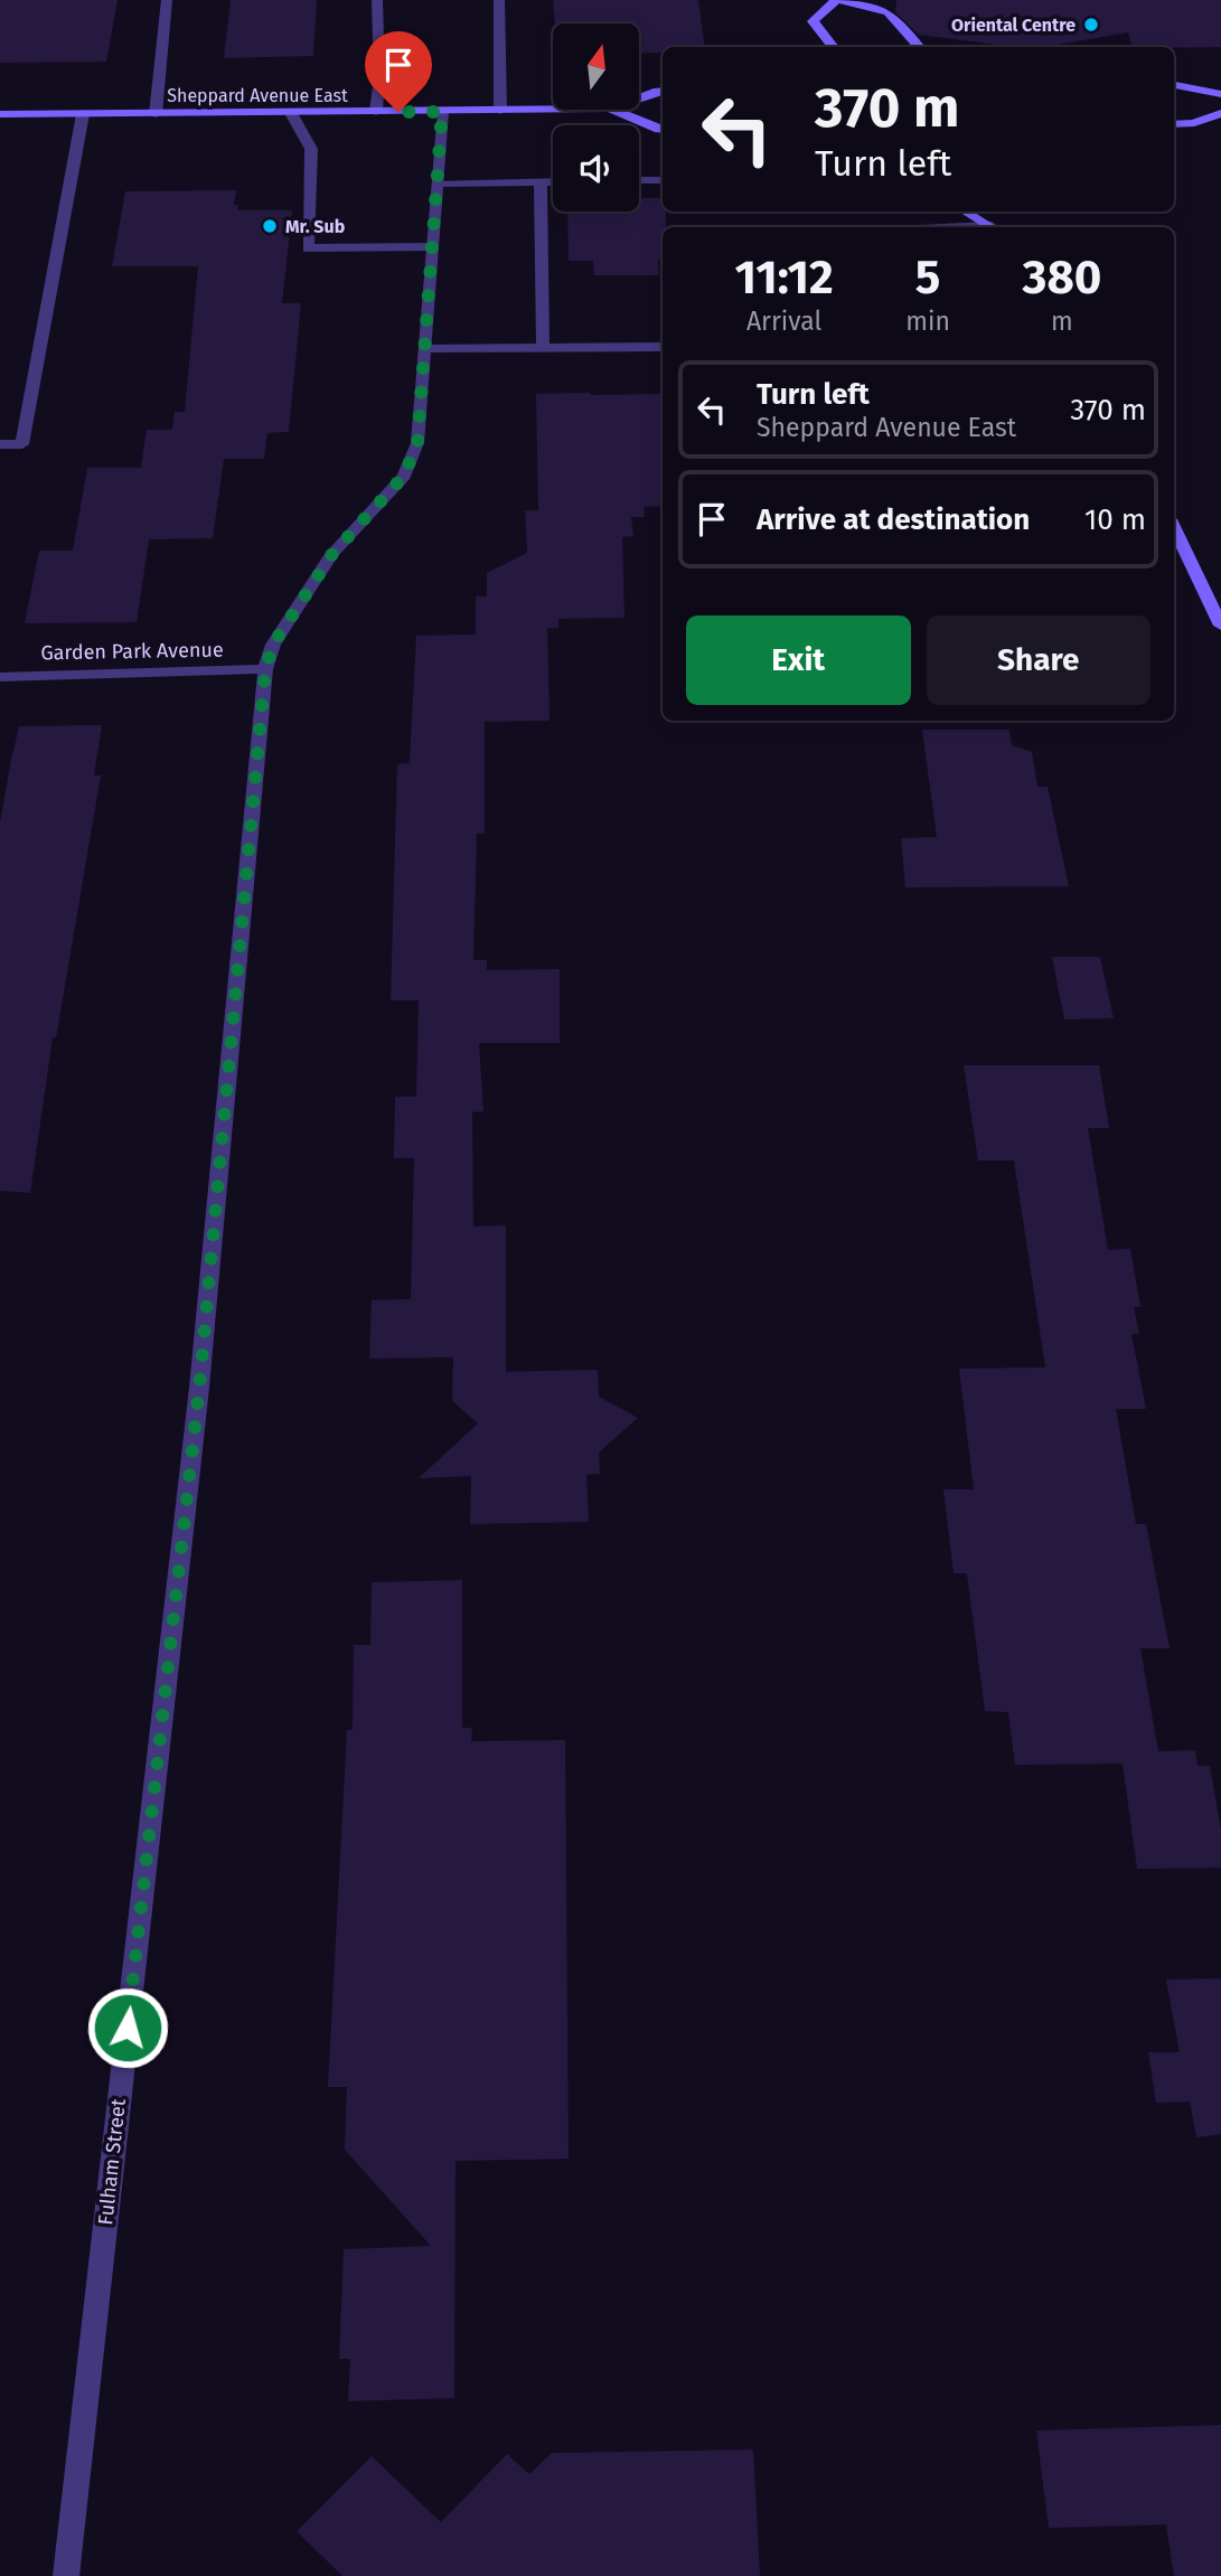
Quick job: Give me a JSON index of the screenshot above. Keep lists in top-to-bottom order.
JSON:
{
  "streets": {
    "main road": ["Sheppard Avenue East"],
    "street": ["Garden Park Avenue", "Fulham Street"]
  },
  "crossings": [
    ["Sheppard Avenue East", "Fulham Street"],
    ["Garden Park Avenue", "Fulham Street"]
  ],
  "places": ["Oriental Centre", "Mr. Sub"],
  "north": "top",
  "page": {
    "turn": ["370 m", "Turn left"],
    "eta": [
      "11:12",
      "Arrival",
      "5",
      "min",
      "380",
      "m"
    ],
    "list": [
      {
        "name": "Turn left",
        "note": "Sheppard Avenue East",
        "value": "370 m"
      },
      {
        "name": "Arrive at destination",
        "value": "10 m"
      }
    ],
    "buttons": ["Exit", "Share"]
  }
}
